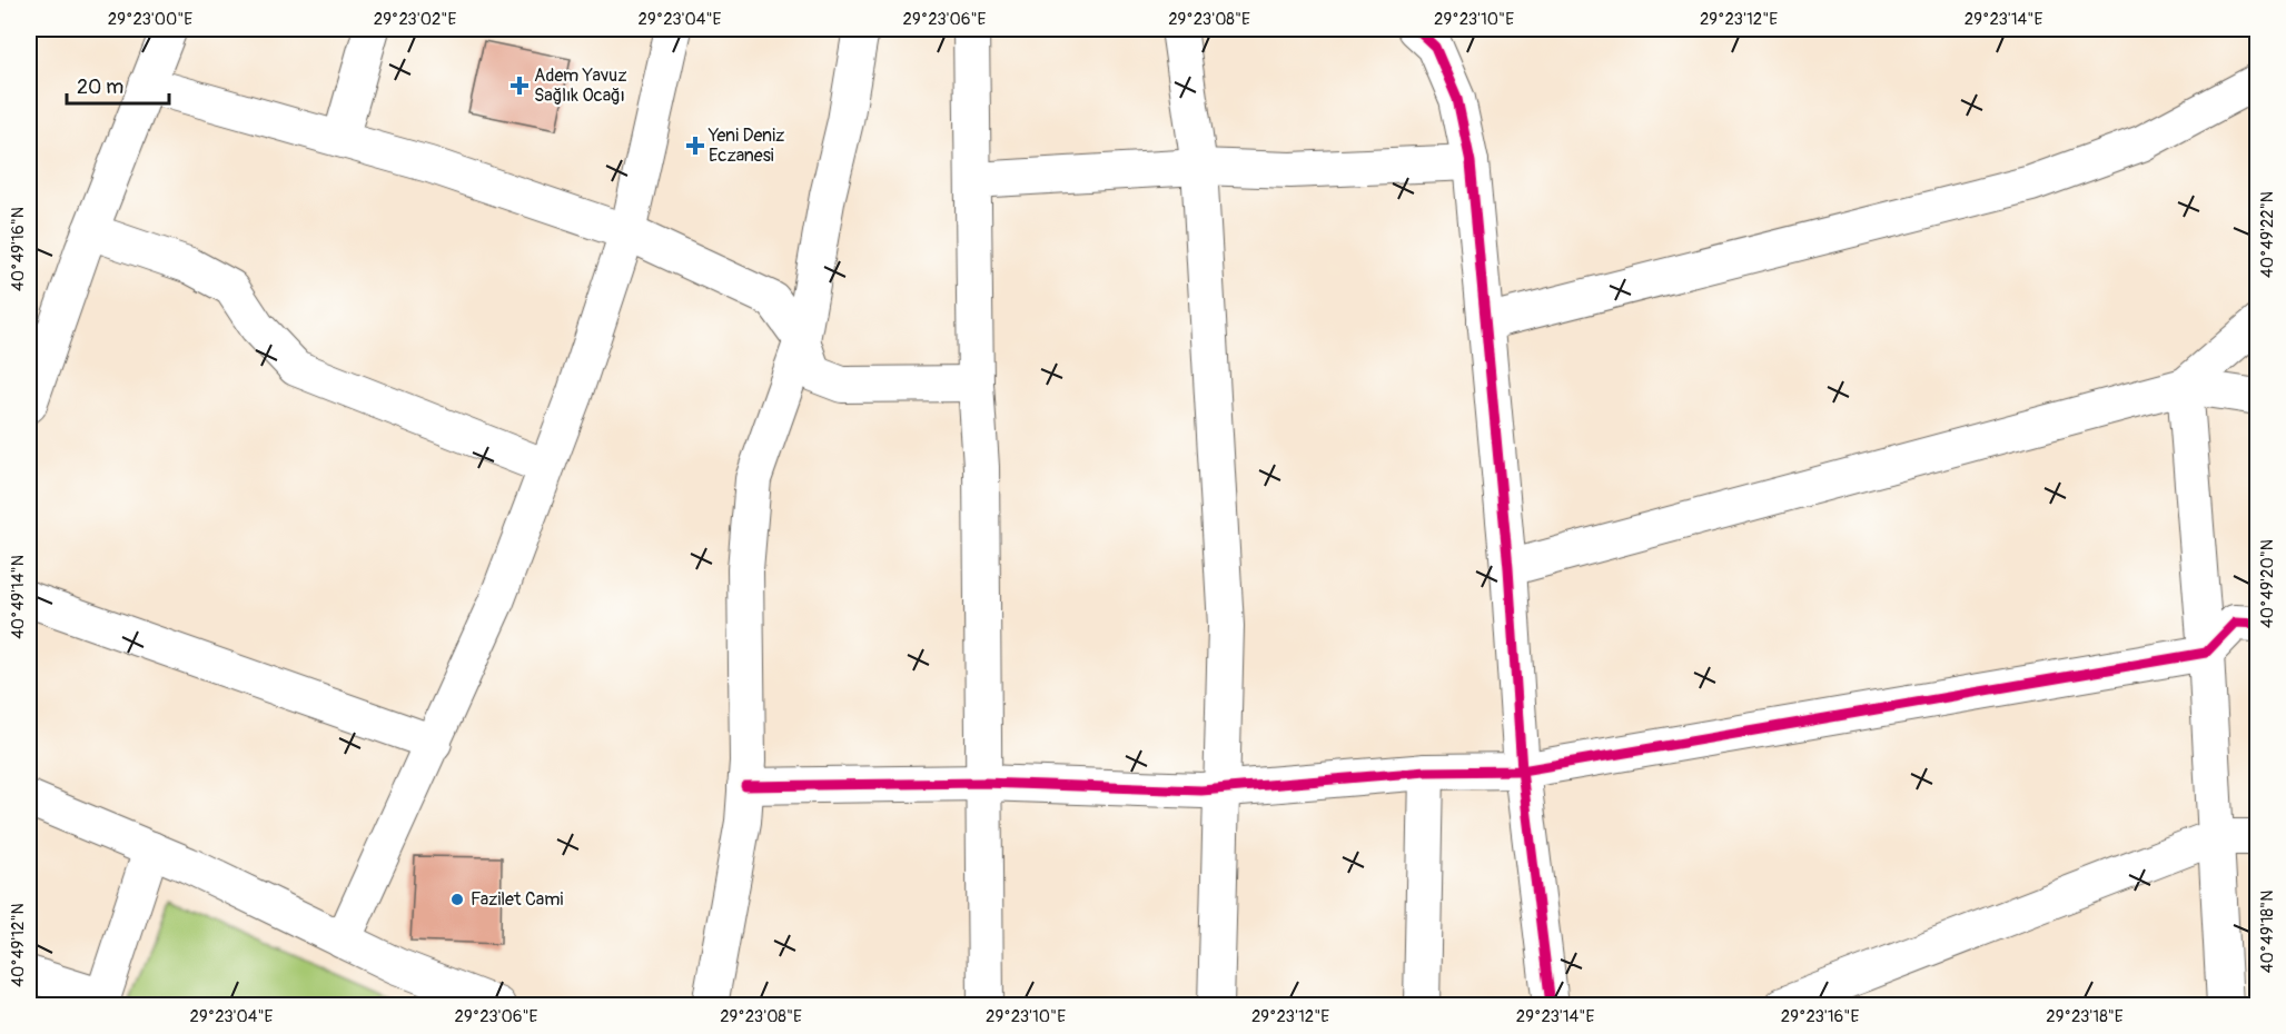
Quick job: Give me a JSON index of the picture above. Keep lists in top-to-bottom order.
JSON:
{
  "places": {
    "health": ["Adem Yavuz Sağlık Ocağı", "Yeni Deniz Eczanesi"],
    "other": ["Fazilet Cami"]
  },
  "scale_bar": "20 m",
  "coordinates": [
    "29°23'00\"E",
    "29°23'02\"E",
    "29°23'04\"E",
    "29°23'06\"E",
    "29°23'08\"E",
    "29°23'10\"E",
    "29°23'12\"E",
    "29°23'14\"E",
    "40°49'22\"N",
    "40°49'16\"N",
    "40°49'20\"N",
    "40°49'14\"N",
    "40°49'18\"N",
    "40°49'12\"N",
    "29°23'16\"E",
    "29°23'18\"E"
  ]
}
